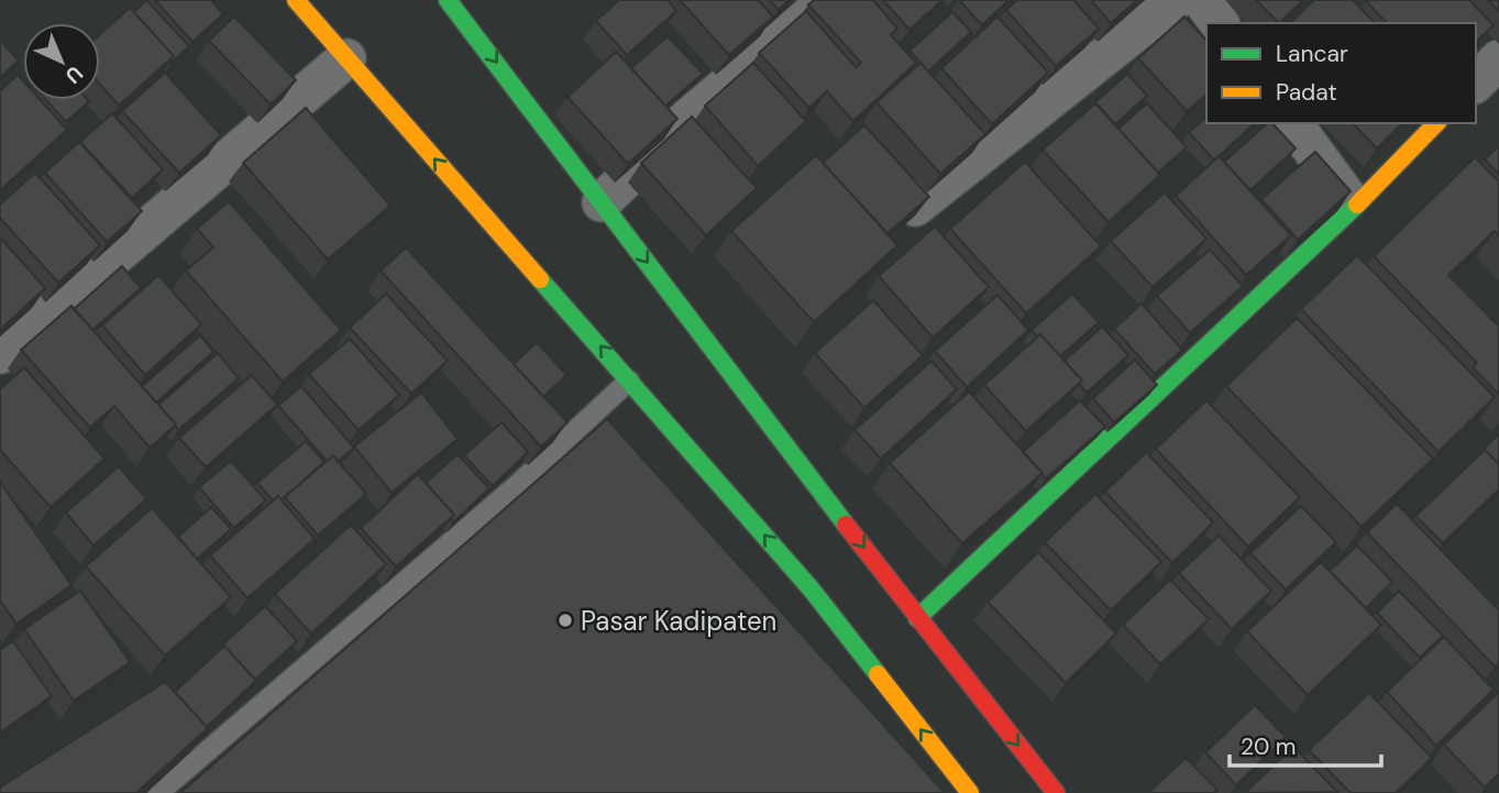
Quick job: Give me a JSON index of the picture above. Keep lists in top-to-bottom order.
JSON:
{
  "places": ["Pasar Kadipaten"],
  "legend": ["Lancar", "Padat"],
  "scale_bar": "20 m",
  "north": "bottom right"
}
